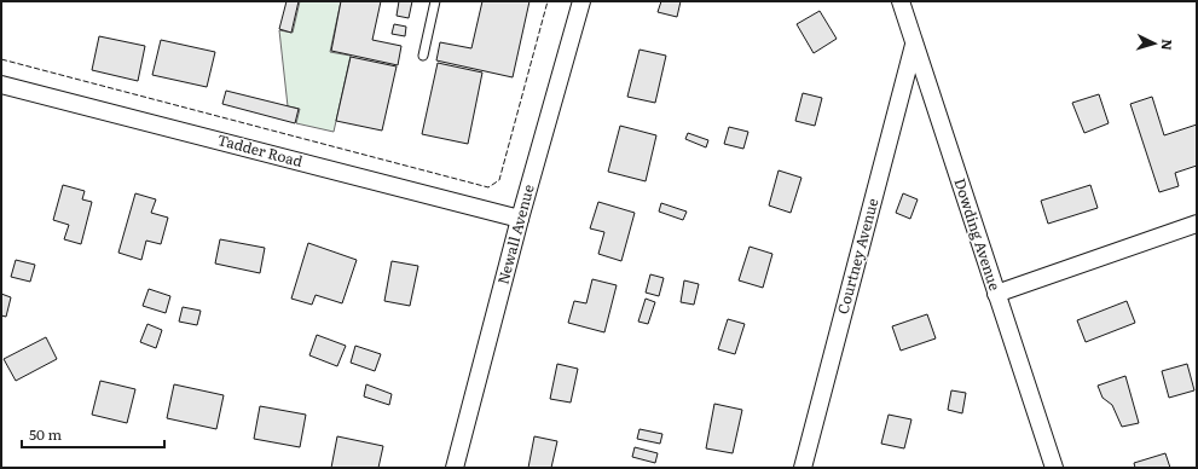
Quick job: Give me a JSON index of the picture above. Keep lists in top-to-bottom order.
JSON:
{
  "streets": {
    "street": [
      "Tadder Road",
      "Newall Avenue",
      "Dowding Avenue",
      "Courtney Avenue"
    ]
  },
  "crossings": [
    ["Tadder Road", "Newall Avenue"],
    ["Dowding Avenue", "Courtney Avenue"]
  ],
  "scale_bar": "50 m",
  "north": "right"
}
